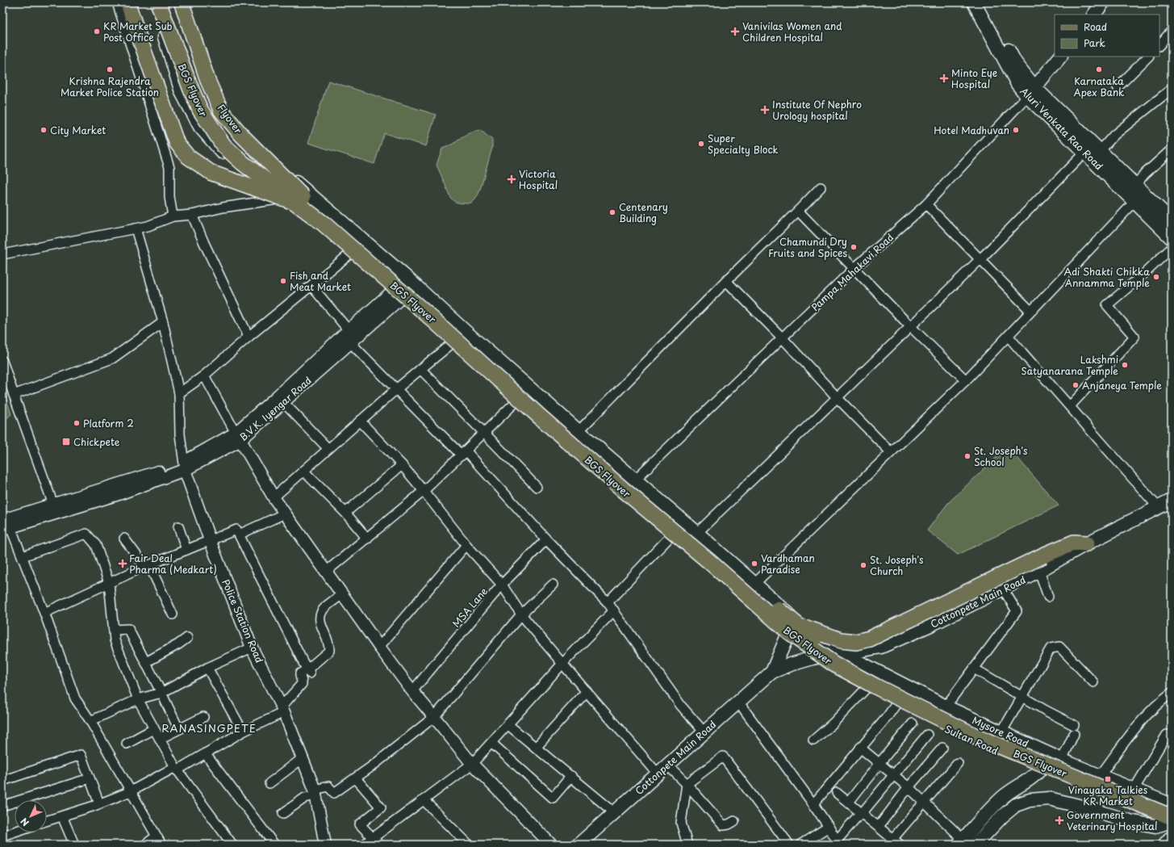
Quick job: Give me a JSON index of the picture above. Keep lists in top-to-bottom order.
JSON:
{
  "streets": {
    "highway": ["BGS Flyover"],
    "main road": [
      "Flyover",
      "Aluri Venkata Rao Road",
      "Pampa Mahakavi Road",
      "Cottonpete Main Road",
      "Mysore Road",
      "Sultan Road"
    ],
    "street": ["B.V.K. Iyengar Road", "MSA Lane", "Police Station Road"]
  },
  "crossings": [
    ["BGS Flyover", "Flyover"],
    ["BGS Flyover", "Cottonpete Main Road"],
    ["BGS Flyover", "Sultan Road"],
    ["Aluri Venkata Rao Road", "Pampa Mahakavi Road"],
    ["Pampa Mahakavi Road", "Mysore Road"],
    ["B.V.K. Iyengar Road", "Police Station Road"],
    ["B.V.K. Iyengar Road", "Mysore Road"],
    ["B.V.K. Iyengar Road", "Sultan Road"],
    ["Cottonpete Main Road", "Mysore Road"],
    ["Cottonpete Main Road", "Sultan Road"]
  ],
  "districts": ["RANASINGPETE"],
  "places": {
    "other": [
      "KR Market Sub Post Office",
      "Krishna Rajendra Market Police Station",
      "Karnataka Apex Bank",
      "City Market",
      "Hotel Madhuvan",
      "Super Specialty Block",
      "Centenary Building",
      "Chamundi Dry Fruits and Spices",
      "Adi Shakti Chikka Annamma Temple",
      "Fish and Meat Market",
      "Lakshmi Satyanarana Temple",
      "Anjaneya Temple",
      "Platform 2",
      "St. Joseph's School",
      "Vardhaman Paradise",
      "St. Joseph's Church"
    ],
    "health": [
      "Vanivilas Women and Children Hospital",
      "Minto Eye Hospital",
      "Institute Of Nephro Urology hospital",
      "Victoria Hospital",
      "Fair Deal Pharma (Medkart)",
      "Government Veterinary Hospital"
    ],
    "transit": ["Chickpete", "Vinayaka Talkies KR Market"]
  },
  "legend": ["Road", "Park"],
  "north": "bottom left"
}
